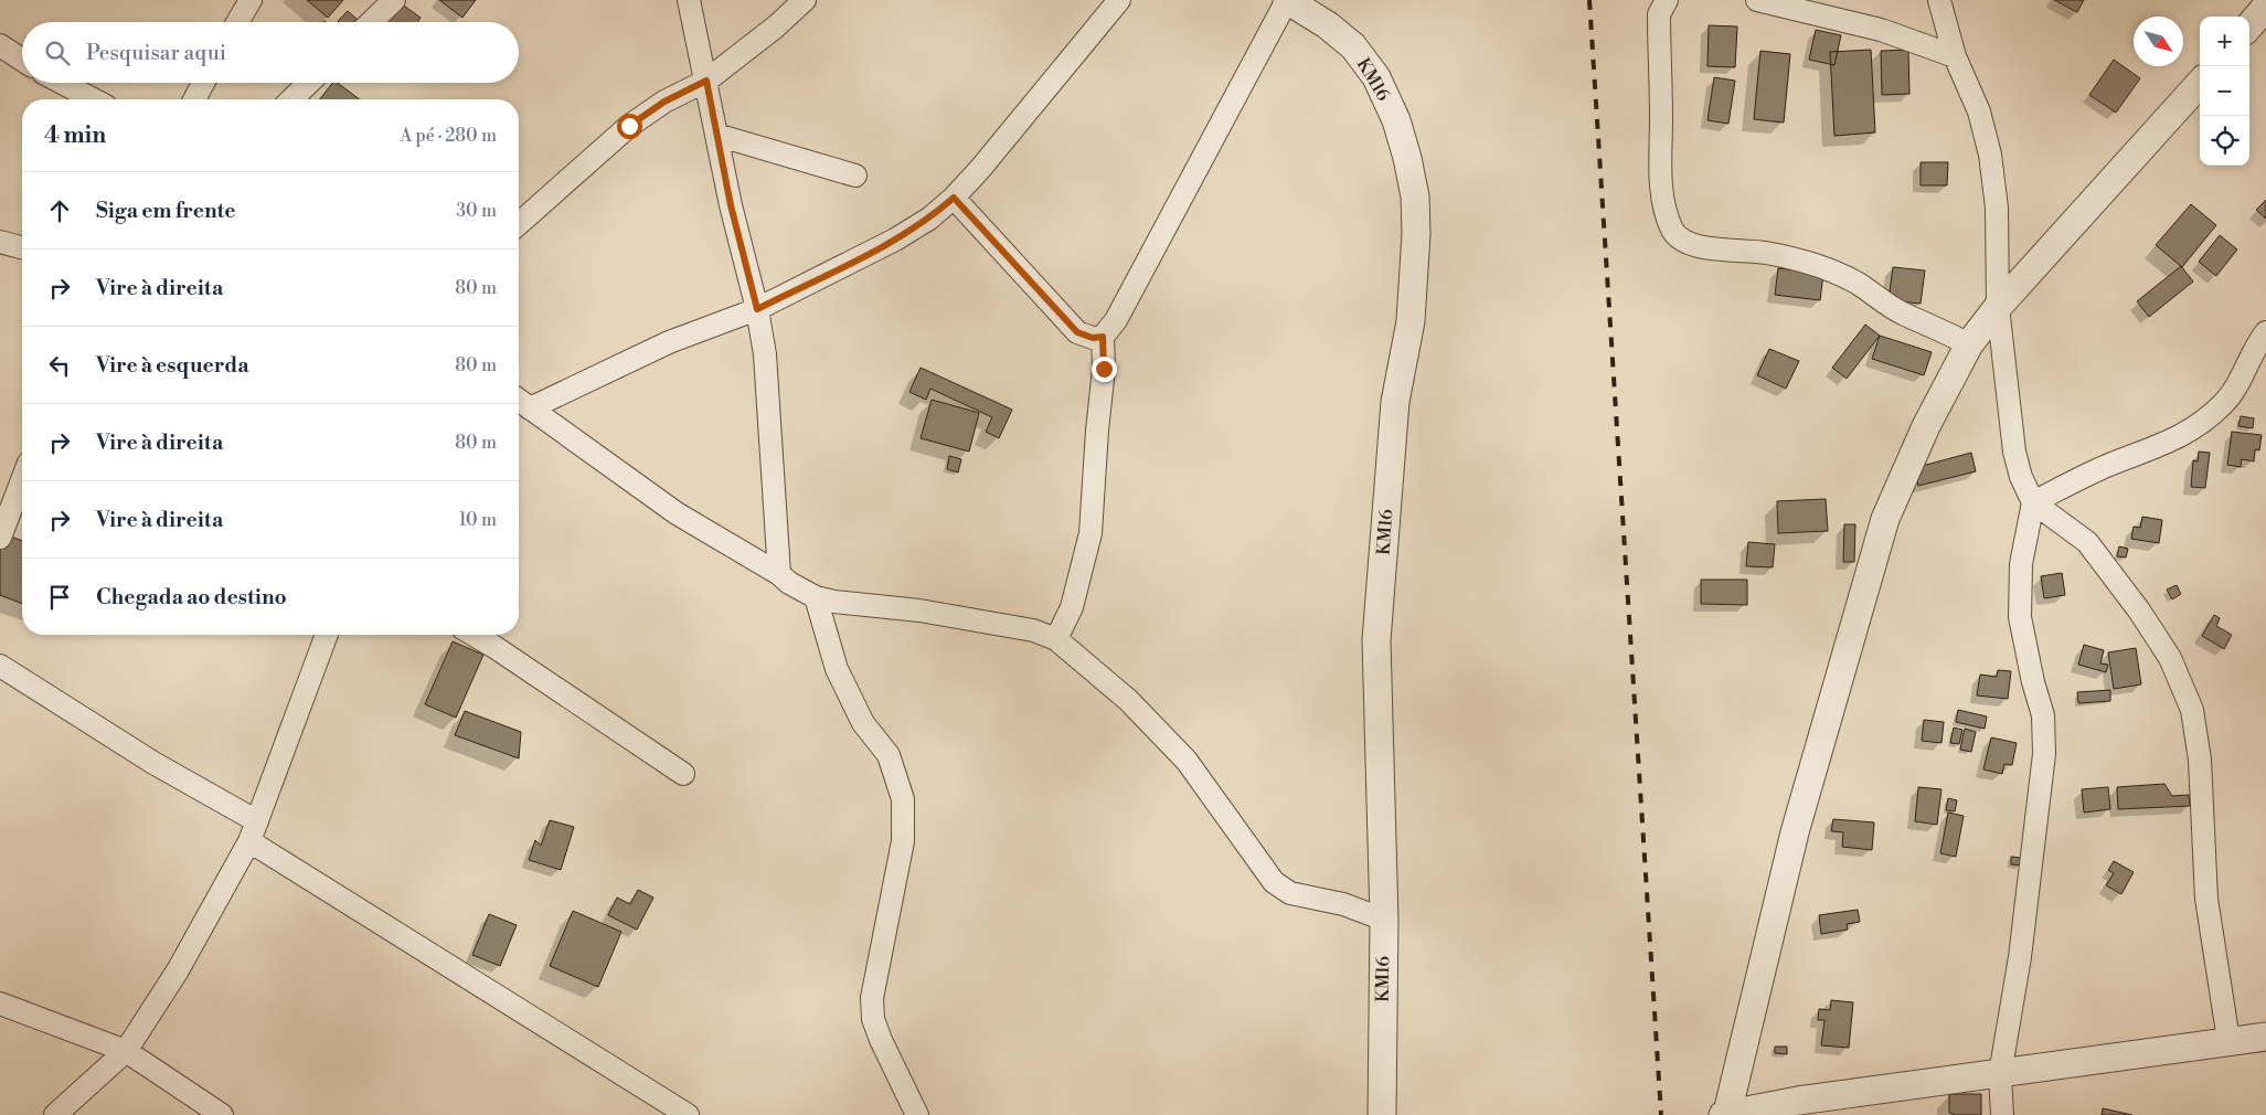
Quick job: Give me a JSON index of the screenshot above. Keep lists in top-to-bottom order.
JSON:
{
  "streets": {
    "street": ["KM16"]
  },
  "north": "bottom right",
  "page": {
    "map_buttons": ["+", "−"],
    "search": "Pesquisar aqui",
    "heading": ["4 min", "A pé · 280 m"],
    "list": [
      ["Siga em frente", "30 m"],
      ["Vire à direita", "80 m"],
      ["Vire à esquerda", "80 m"],
      ["Vire à direita", "80 m"],
      ["Vire à direita", "10 m"],
      "Chegada ao destino"
    ]
  }
}
